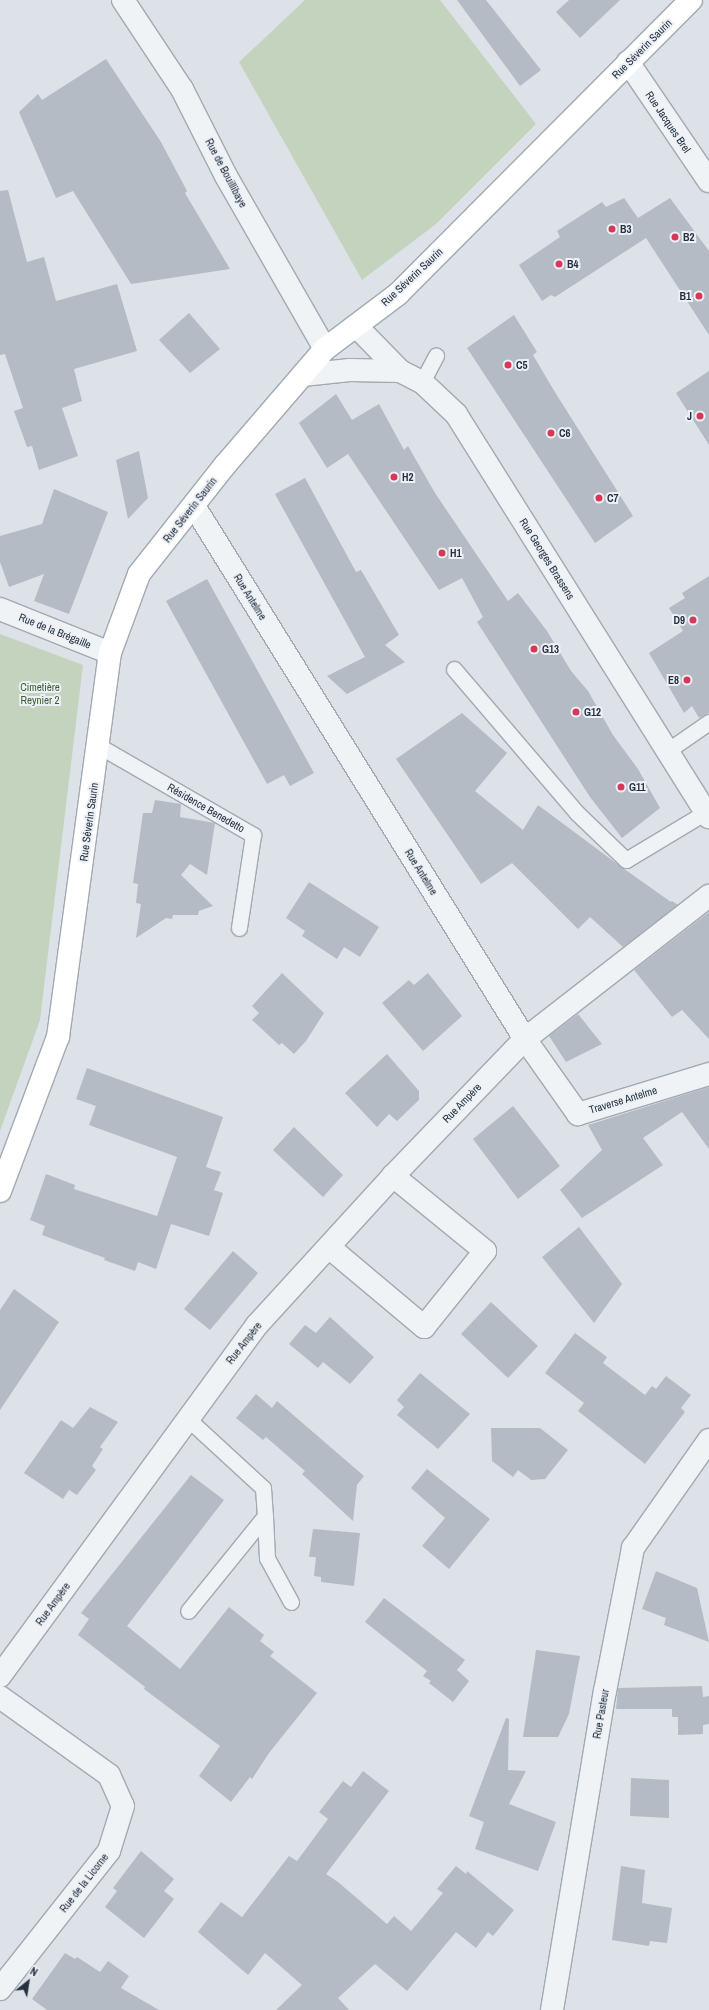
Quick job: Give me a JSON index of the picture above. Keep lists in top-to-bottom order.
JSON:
{
  "streets": {
    "street": [
      "Rue Séverin Saurin",
      "Rue Jacques Brel",
      "Rue de Bouillibaye",
      "Rue Georges Brassens",
      "Rue Antelme",
      "Rue de la Brégaille",
      "Traverse Antelme",
      "Rue Ampère",
      "Rue Pasteur",
      "Rue de la Licorne"
    ],
    "lane": ["Résidence Benedetto"]
  },
  "crossings": [
    ["Rue Séverin Saurin", "Rue Jacques Brel"],
    ["Rue Séverin Saurin", "Rue de Bouillibaye"],
    ["Rue Séverin Saurin", "Rue Georges Brassens"],
    ["Rue Séverin Saurin", "Rue Antelme"],
    ["Rue Séverin Saurin", "Rue de la Brégaille"],
    ["Rue Séverin Saurin", "Résidence Benedetto"],
    ["Rue Antelme", "Traverse Antelme"],
    ["Rue Antelme", "Rue Ampère"],
    ["Traverse Antelme", "Rue Ampère"]
  ],
  "parks": ["Cimetière Reynier 2"],
  "places": [
    "B3",
    "B2",
    "B4",
    "B1",
    "C5",
    "J",
    "C6",
    "H2",
    "C7",
    "H1",
    "D9",
    "G13",
    "E8",
    "G12",
    "G11"
  ],
  "north": "top right"
}
